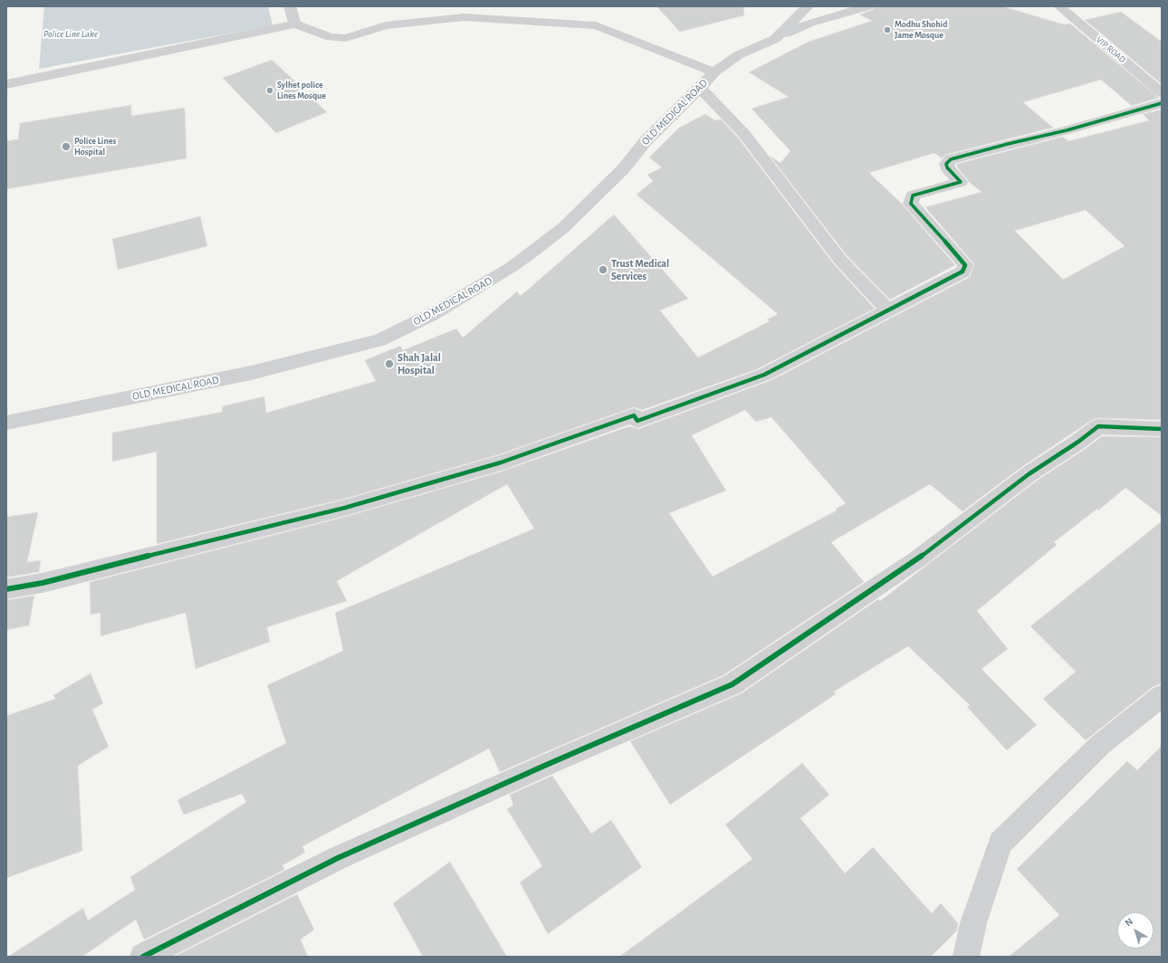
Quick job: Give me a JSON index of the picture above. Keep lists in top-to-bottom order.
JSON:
{
  "streets": {
    "street": ["VIP ROAD", "OLD MEDICAL ROAD"]
  },
  "water": ["Police Line Lake"],
  "places": [
    "Modhu Shohid Jame Mosque",
    "Sylhet police Lines Mosque",
    "Police Lines Hospital",
    "Trust Medical Services",
    "Shah Jalal Hospital"
  ],
  "north": "top left"
}
